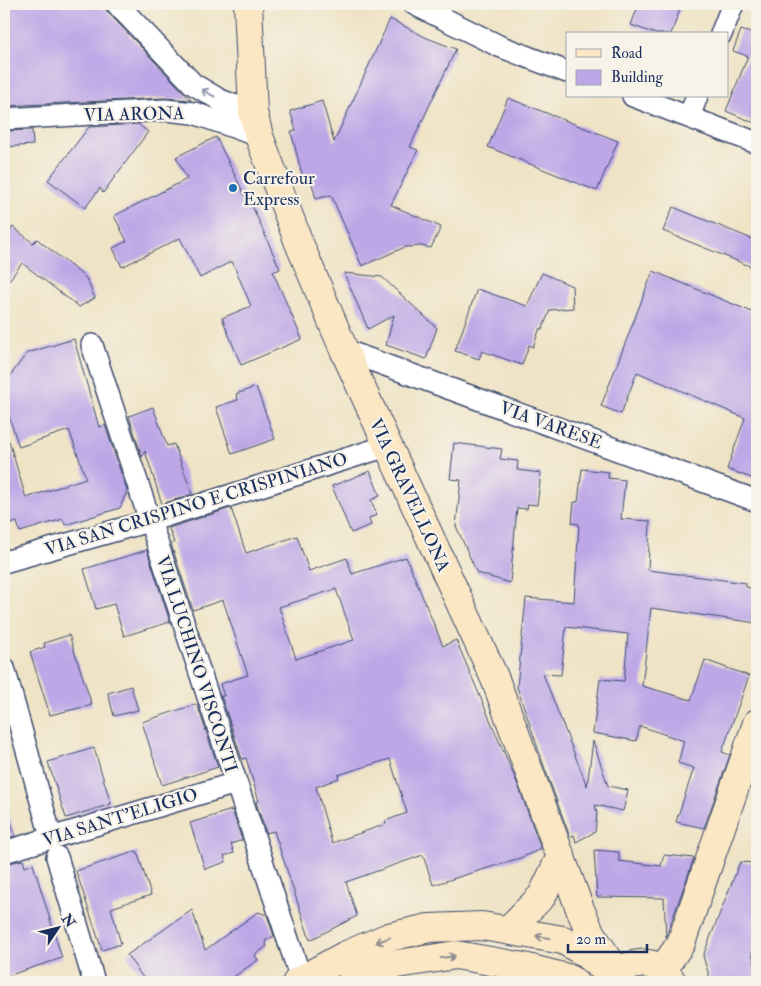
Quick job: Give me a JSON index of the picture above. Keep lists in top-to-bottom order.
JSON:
{
  "streets": {
    "street": [
      "VIA ARONA",
      "VIA VARESE",
      "VIA GRAVELLONA",
      "VIA SAN CRISPINO E CRISPINIANO",
      "VIA LUCHINO VISCONTI",
      "VIA SANT'ELIGIO"
    ]
  },
  "crossings": [
    ["VIA ARONA", "VIA GRAVELLONA"],
    ["VIA VARESE", "VIA GRAVELLONA"],
    ["VIA GRAVELLONA", "VIA SAN CRISPINO E CRISPINIANO"],
    ["VIA SAN CRISPINO E CRISPINIANO", "VIA LUCHINO VISCONTI"],
    ["VIA LUCHINO VISCONTI", "VIA SANT'ELIGIO"]
  ],
  "places": ["Carrefour Express"],
  "legend": ["Road", "Building"],
  "scale_bar": "20 m",
  "north": "top right"
}
